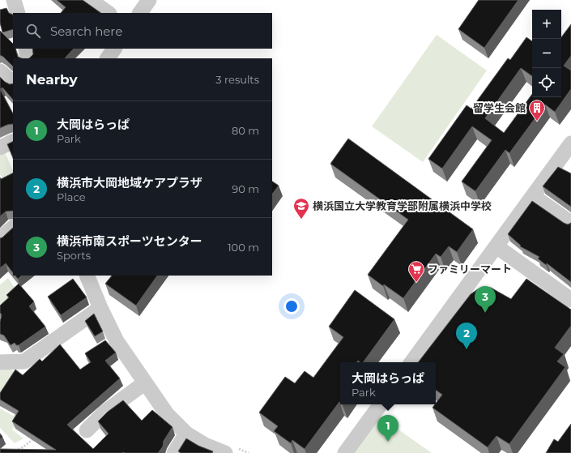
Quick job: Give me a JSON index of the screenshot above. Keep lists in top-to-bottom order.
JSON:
{
  "places": {
    "building": ["留学生会館"],
    "school or university": ["横浜国立大学教育学部附属横浜中学校"],
    "supermarket": ["ファミリーマート"]
  },
  "page": {
    "map_buttons": ["+", "−"],
    "search": "Search here",
    "heading": ["Nearby", "3 results"],
    "list": [
      {
        "mark": "1",
        "name": "大岡はらっぱ",
        "note": "Park",
        "value": "80 m"
      },
      {
        "mark": "2",
        "name": "横浜市大岡地域ケアプラザ",
        "note": "Place",
        "value": "90 m"
      },
      {
        "mark": "3",
        "name": "横浜市南スポーツセンター",
        "note": "Sports",
        "value": "100 m"
      }
    ],
    "pins": ["3", "2", "1"],
    "popup": ["大岡はらっぱ", "Park"]
  }
}
